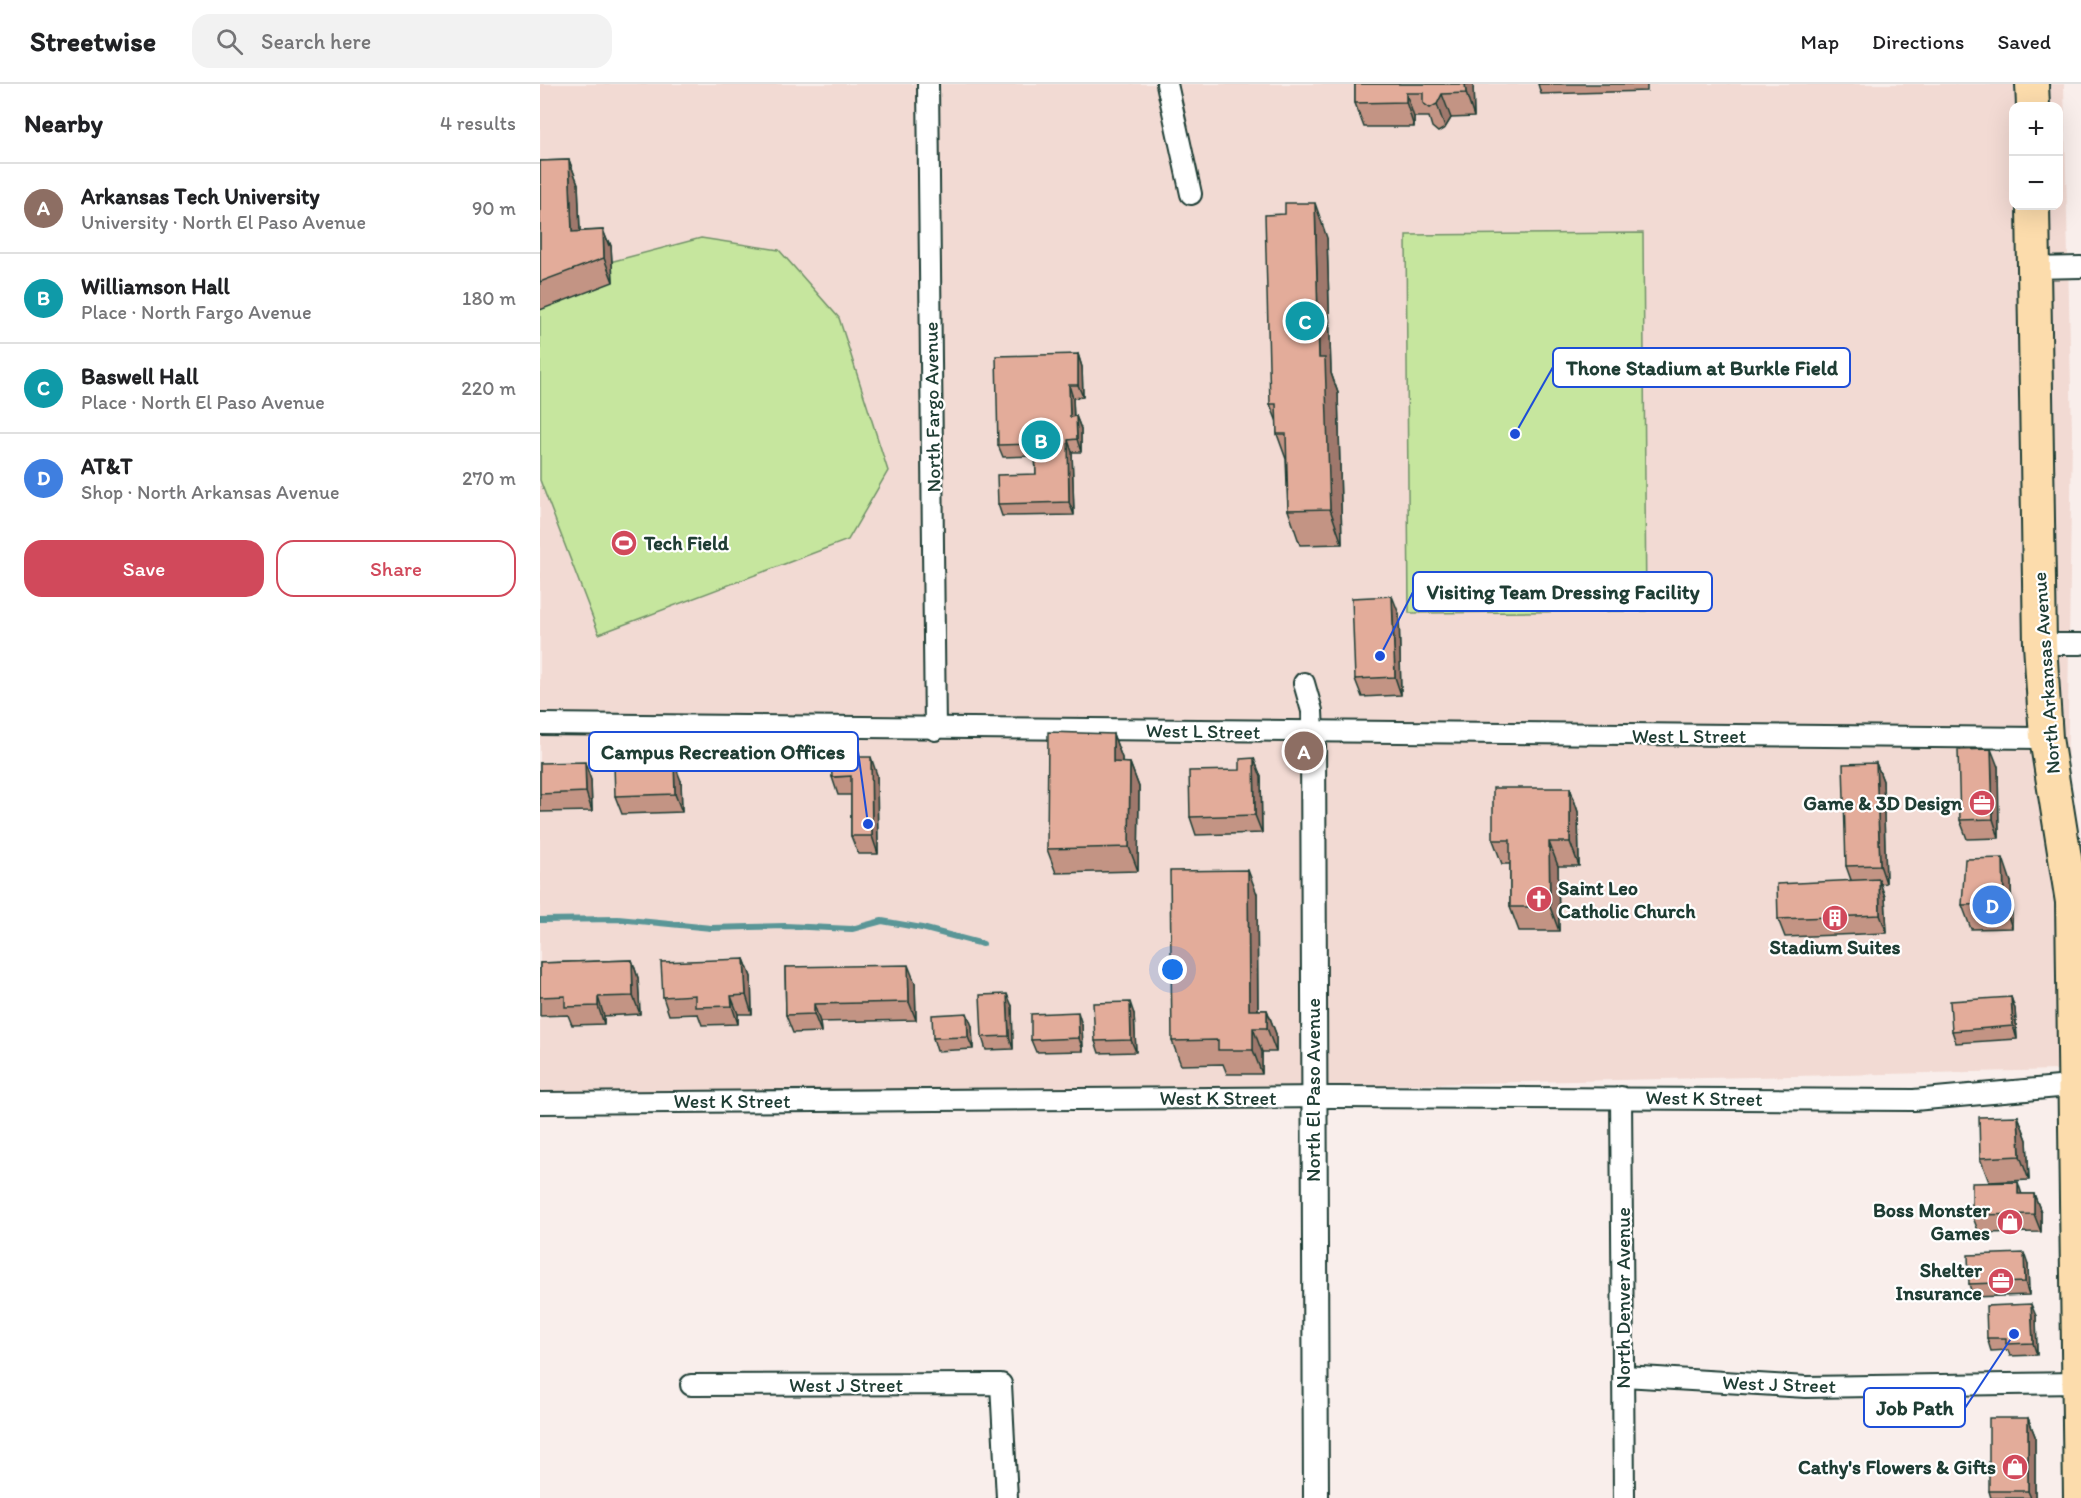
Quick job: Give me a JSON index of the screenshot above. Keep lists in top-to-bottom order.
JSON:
{
  "streets": {
    "highway": ["North Arkansas Avenue"],
    "street": [
      "North Fargo Avenue",
      "West L Street",
      "North El Paso Avenue",
      "West K Street",
      "North Denver Avenue",
      "West J Street"
    ]
  },
  "crossings": [
    ["North Fargo Avenue", "West L Street"],
    ["North Arkansas Avenue", "West L Street"],
    ["North Arkansas Avenue", "West K Street"],
    ["North Arkansas Avenue", "West J Street"],
    ["West L Street", "North El Paso Avenue"],
    ["North El Paso Avenue", "West K Street"],
    ["West K Street", "North Denver Avenue"],
    ["North Denver Avenue", "West J Street"]
  ],
  "places": {
    "other": [
      "Thone Stadium at Burkle Field",
      "Visiting Team Dressing Facility",
      "Campus Recreation Offices",
      "Job Path"
    ],
    "sports": ["Tech Field"],
    "office": ["Game & 3D Design", "Shelter Insurance"],
    "church": ["Saint Leo Catholic Church"],
    "building": ["Stadium Suites"],
    "shop": ["Boss Monster Games", "Cathy's Flowers & Gifts"]
  },
  "page": {
    "header": "Streetwise",
    "search": "Search here",
    "nav": ["Map", "Directions", "Saved"],
    "heading": ["Nearby", "4 results"],
    "map_buttons": ["+", "−"],
    "list": [
      {
        "mark": "A",
        "name": "Arkansas Tech University",
        "note": "University · North El Paso Avenue",
        "value": "90 m"
      },
      {
        "mark": "B",
        "name": "Williamson Hall",
        "note": "Place · North Fargo Avenue",
        "value": "180 m"
      },
      {
        "mark": "C",
        "name": "Baswell Hall",
        "note": "Place · North El Paso Avenue",
        "value": "220 m"
      },
      {
        "mark": "D",
        "name": "AT&T",
        "note": "Shop · North Arkansas Avenue",
        "value": "270 m"
      }
    ],
    "pins": [
      "C",
      "B",
      "A",
      "D"
    ],
    "buttons": ["Save", "Share"]
  }
}
